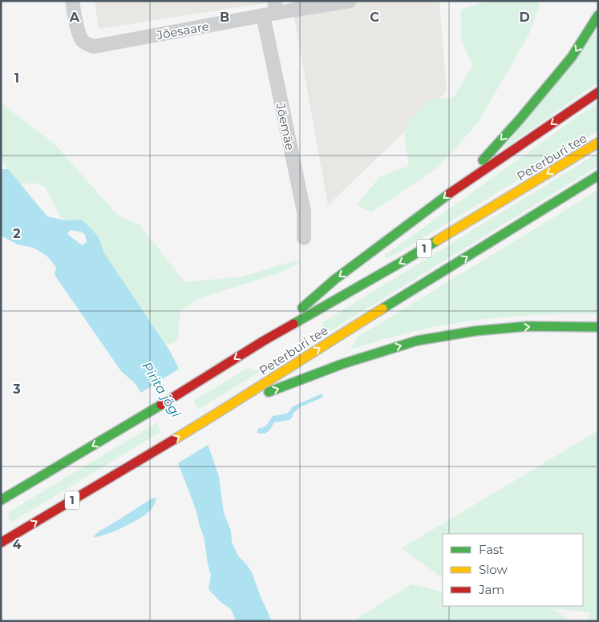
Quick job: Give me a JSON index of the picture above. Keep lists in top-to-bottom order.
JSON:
{
  "streets": {
    "highway": ["Peterburi tee", "1"],
    "street": ["Jõesaare", "Jõemäe"]
  },
  "crossings": [
    ["Jõesaare", "Jõemäe"]
  ],
  "water": ["Pirita jõgi"],
  "legend": ["Fast", "Slow", "Jam"],
  "grid": {
    "columns": [
      "A",
      "B",
      "C",
      "D"
    ],
    "rows": [
      "1",
      "2",
      "3",
      "4"
    ]
  }
}
